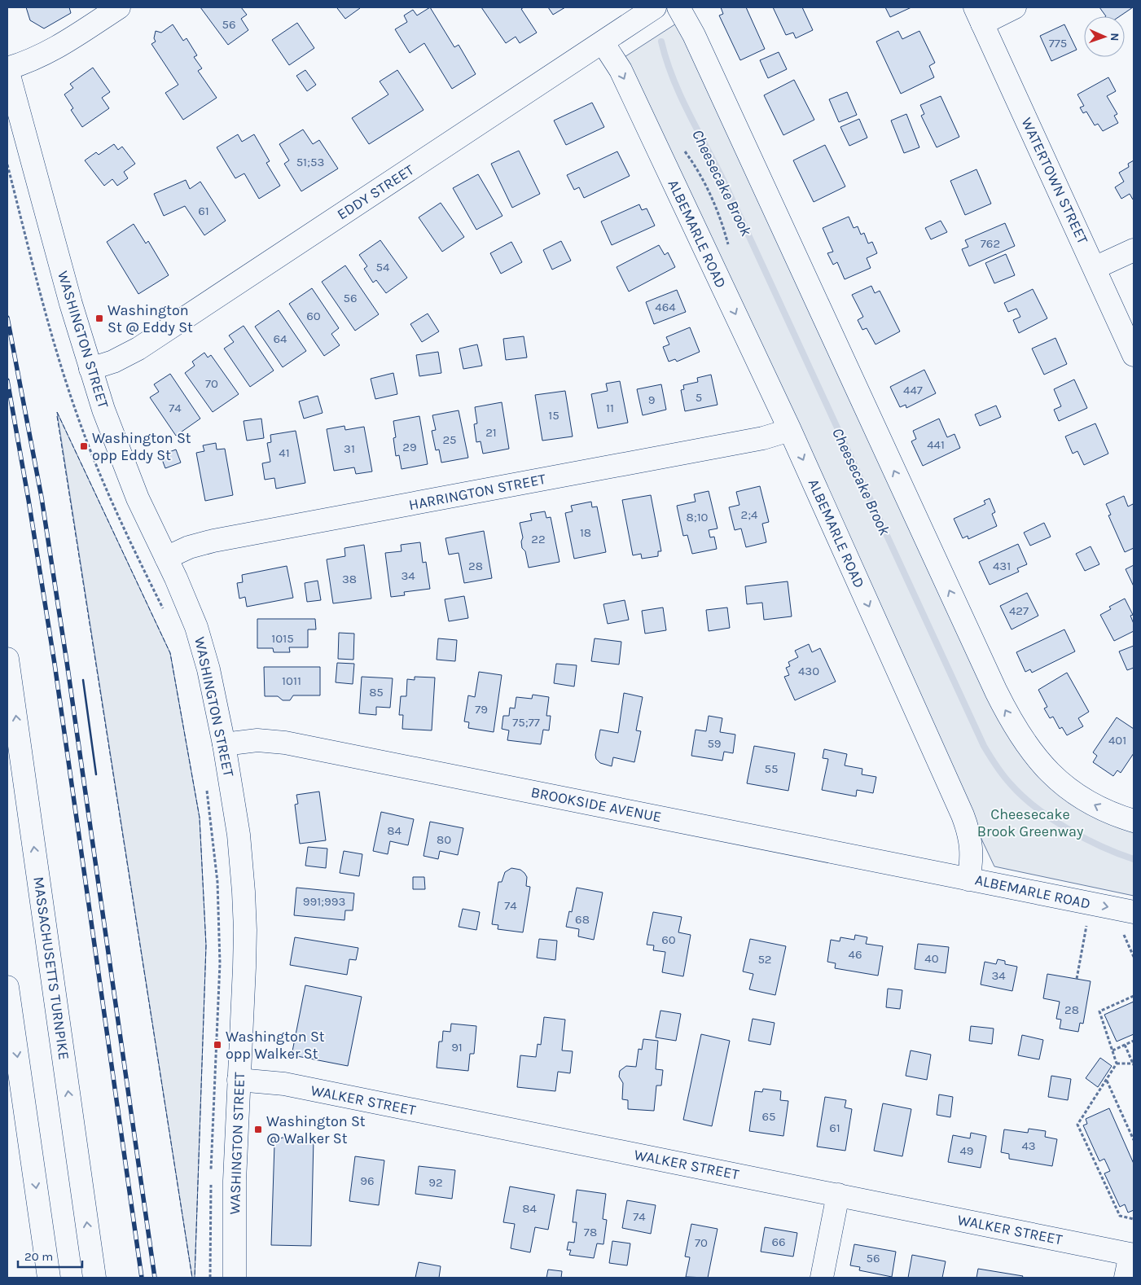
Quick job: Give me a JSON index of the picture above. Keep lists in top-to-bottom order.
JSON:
{
  "streets": {
    "main road": [
      "WATERTOWN STREET",
      "EDDY STREET",
      "ALBEMARLE ROAD",
      "WASHINGTON STREET",
      "HARRINGTON STREET",
      "BROOKSIDE AVENUE",
      "MASSACHUSETTS TURNPIKE",
      "WALKER STREET"
    ]
  },
  "crossings": [
    ["EDDY STREET", "ALBEMARLE ROAD"],
    ["EDDY STREET", "WASHINGTON STREET"],
    ["ALBEMARLE ROAD", "HARRINGTON STREET"],
    ["ALBEMARLE ROAD", "BROOKSIDE AVENUE"],
    ["WASHINGTON STREET", "HARRINGTON STREET"],
    ["WASHINGTON STREET", "BROOKSIDE AVENUE"],
    ["WASHINGTON STREET", "WALKER STREET"]
  ],
  "water": ["Cheesecake Brook"],
  "parks": ["Cheesecake Brook Greenway"],
  "places": {
    "transit": [
      "Washington St @ Eddy St",
      "Washington St opp Eddy St",
      "Washington St opp Walker St",
      "Washington St @ Walker St"
    ]
  },
  "house_numbers": [
    "56",
    "775",
    "51;53",
    "61",
    "762",
    "54",
    "56",
    "464",
    "60",
    "64",
    "70",
    "447",
    "5",
    "9",
    "74",
    "11",
    "15",
    "21",
    "25",
    "441",
    "29",
    "31",
    "41",
    "2;4",
    "8;10",
    "18",
    "22",
    "28",
    "431",
    "34",
    "38",
    "427",
    "1015",
    "430",
    "1011",
    "85",
    "79",
    "75;77",
    "401",
    "59",
    "55",
    "84",
    "80",
    "991;993",
    "74",
    "68",
    "60",
    "46",
    "40",
    "52",
    "34",
    "28",
    "91",
    "65",
    "61",
    "43",
    "49",
    "96",
    "92",
    "84",
    "74",
    "78",
    "66",
    "70",
    "56"
  ],
  "scale_bar": "20 m",
  "north": "right"
}
